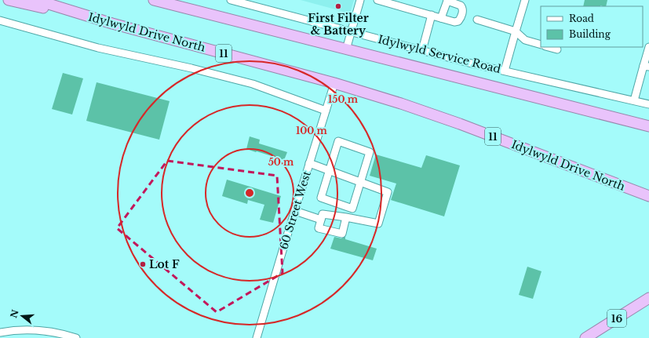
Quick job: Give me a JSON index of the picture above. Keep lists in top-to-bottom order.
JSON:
{
  "streets": {
    "highway": ["Idylwyld Drive North", "11", "16"],
    "street": ["Idylwyld Service Road", "60 Street West"]
  },
  "crossings": [
    ["Idylwyld Drive North", "60 Street West"]
  ],
  "places": ["First Filter & Battery", "Lot F"],
  "legend": ["Road", "Building"],
  "north": "left",
  "rings": ["150 m", "100 m", "50 m"]
}
